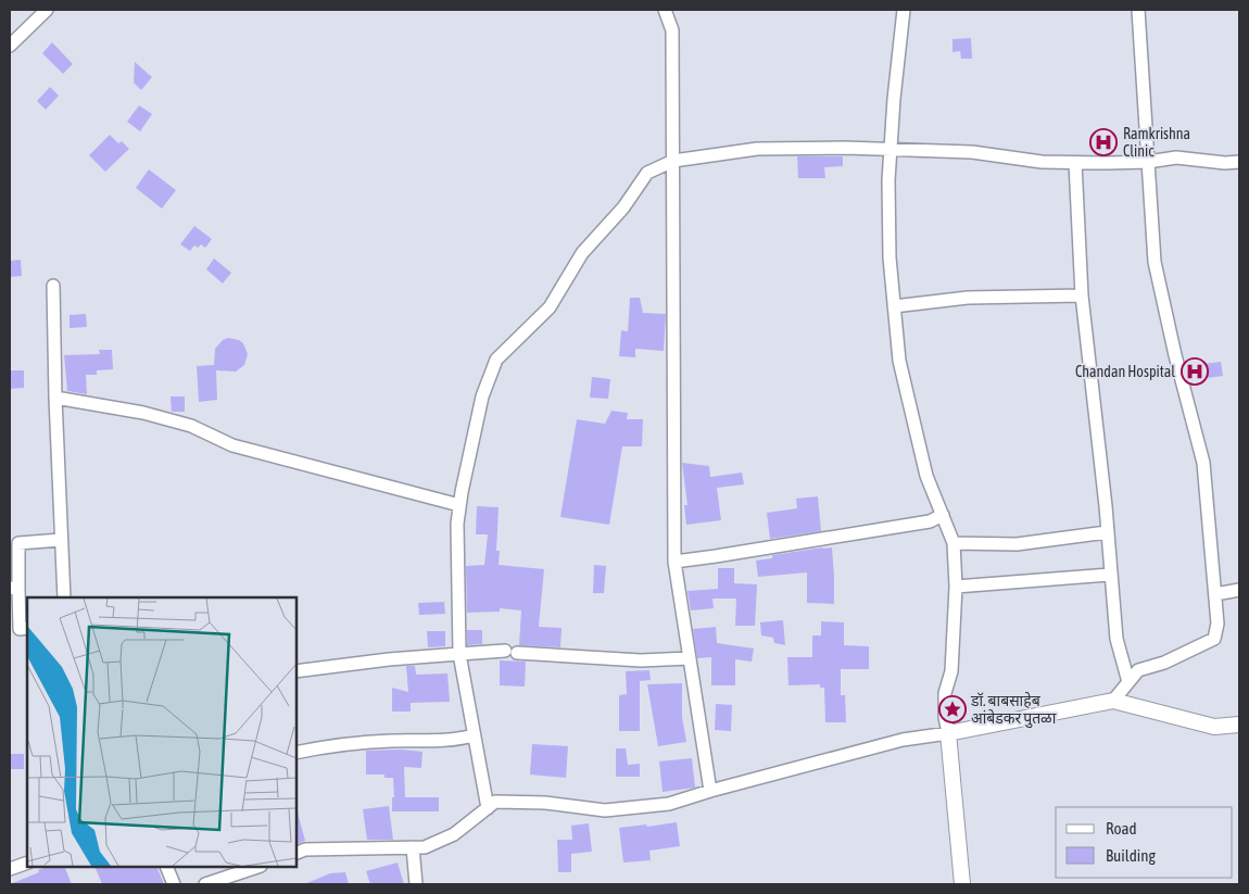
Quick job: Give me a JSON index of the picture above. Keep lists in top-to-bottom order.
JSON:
{
  "places": {
    "hospital": ["Ramkrishna Clinic", "Chandan Hospital"],
    "place": ["डॉ. बाबसाहेब आंबेडकर पुतळा"]
  },
  "legend": ["Road", "Building"]
}
